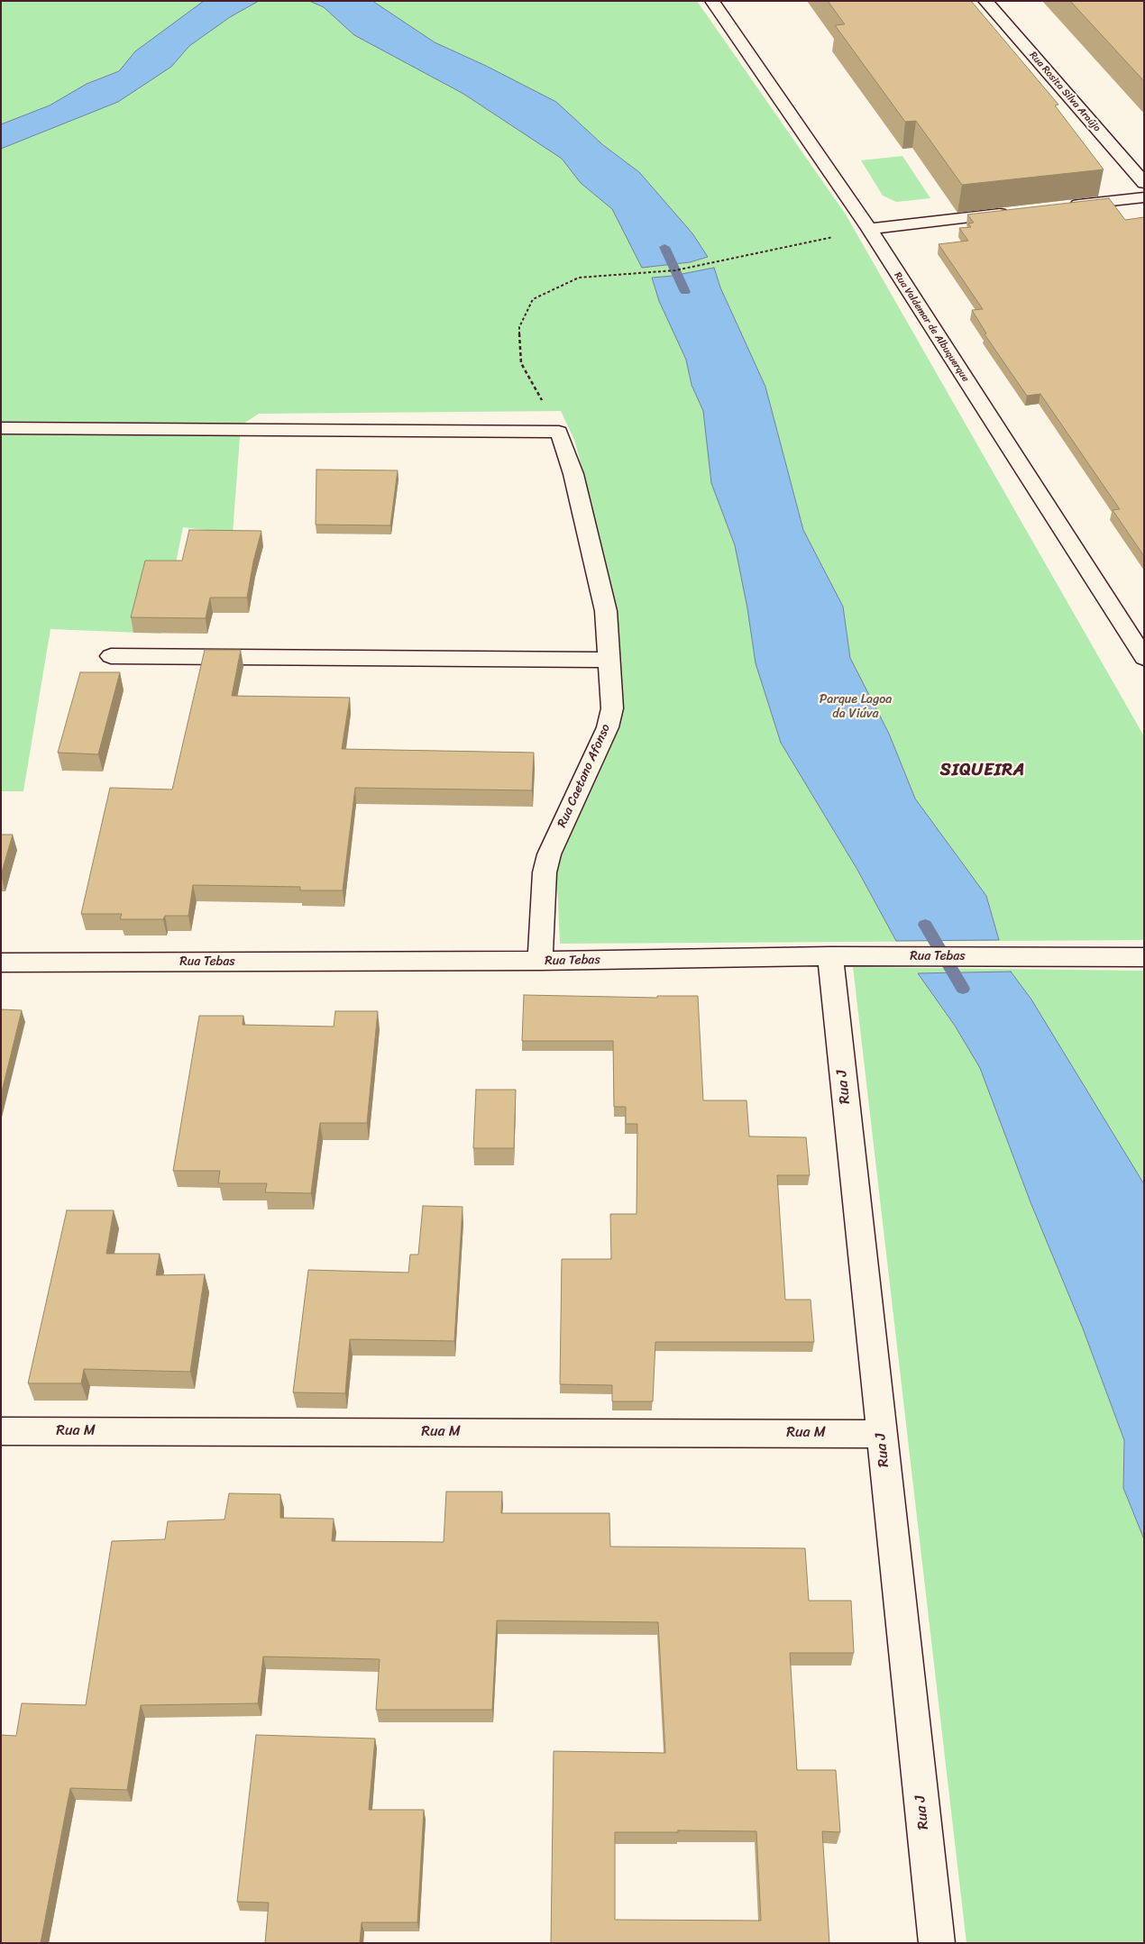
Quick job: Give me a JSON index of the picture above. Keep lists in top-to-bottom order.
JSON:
{
  "streets": {
    "street": [
      "Rua Rosita Silva Araújo",
      "Rua Valdemar de Albuquerque",
      "Rua Caetano Afonso",
      "Rua Tebas",
      "Rua J",
      "Rua M"
    ]
  },
  "crossings": [
    ["Rua Caetano Afonso", "Rua Tebas"],
    ["Rua Tebas", "Rua J"],
    ["Rua J", "Rua M"]
  ],
  "districts": ["SIQUEIRA"],
  "parks": ["Parque Lagoa da Viúva"]
}
